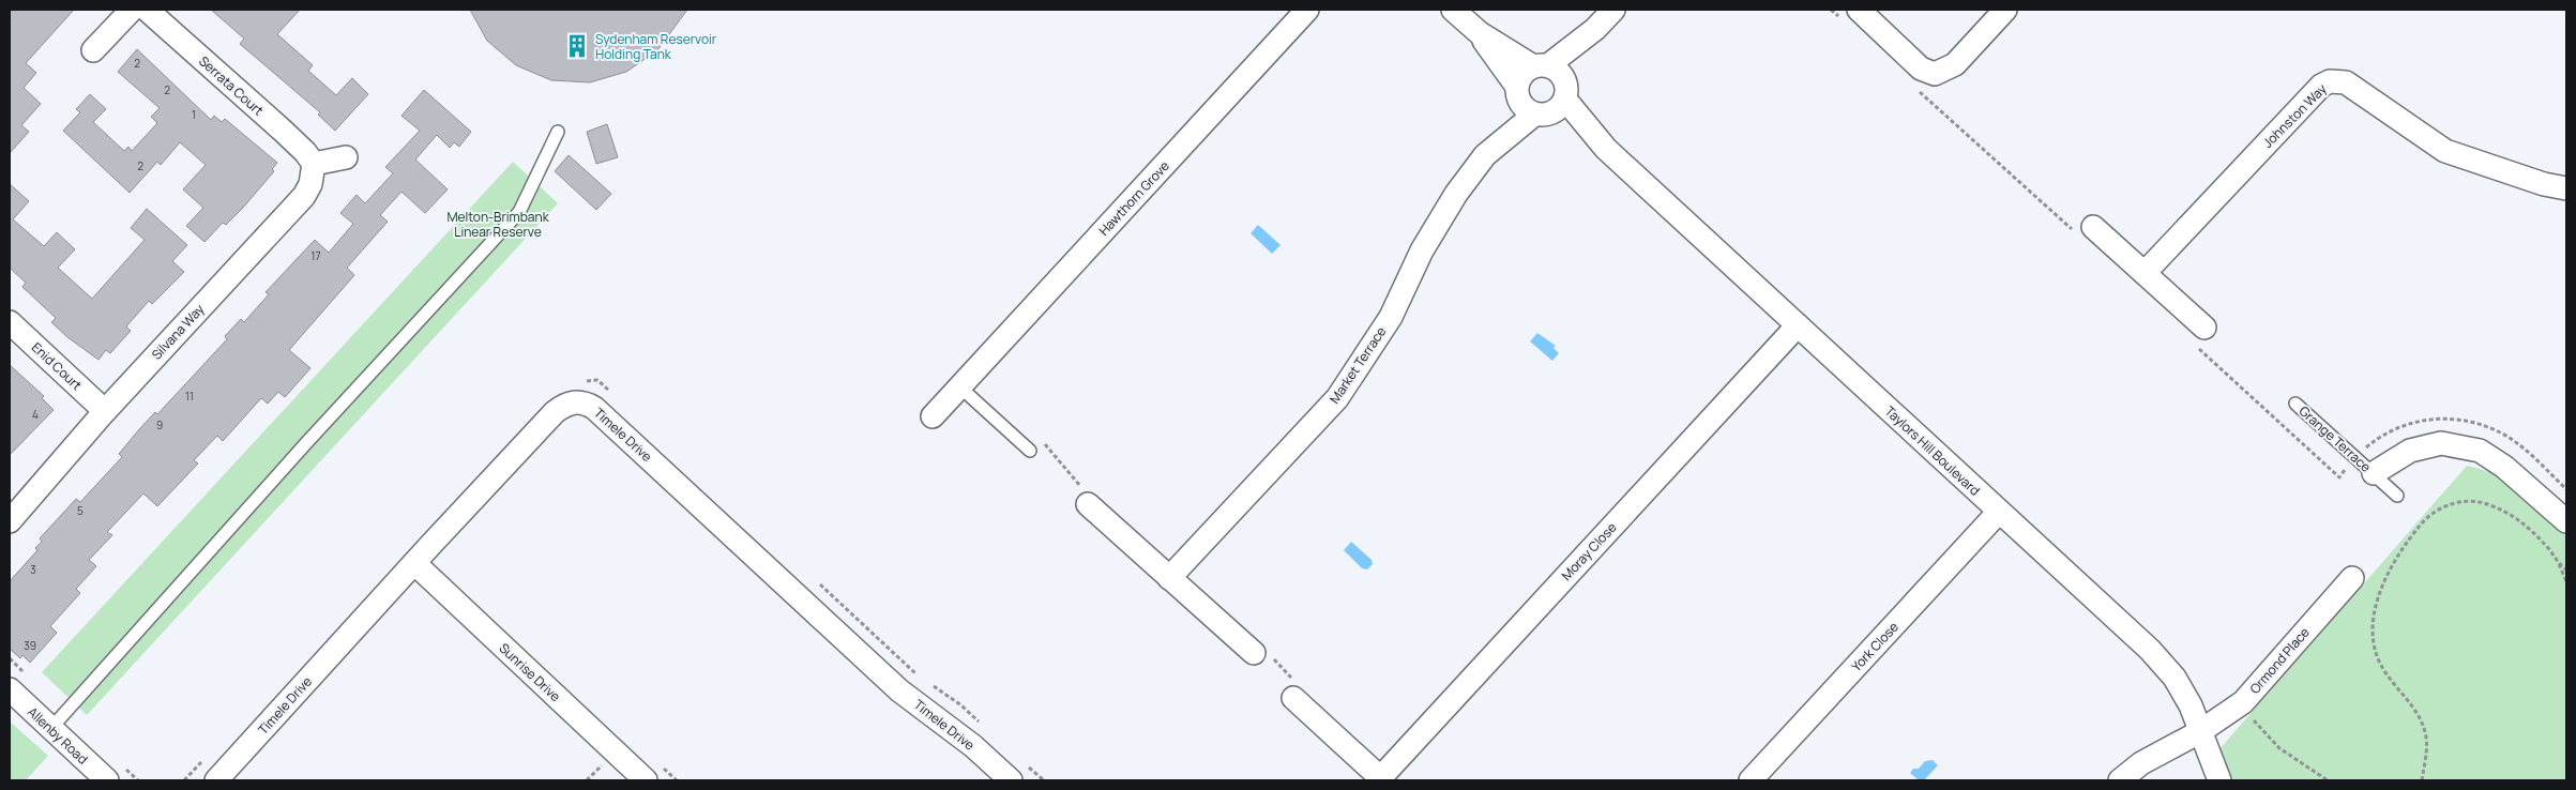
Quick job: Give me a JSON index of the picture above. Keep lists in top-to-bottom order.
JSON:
{
  "streets": {
    "street": [
      "Serrata Court",
      "Johnston Way",
      "Hawthorn Grove",
      "Silvana Way",
      "Market Terrace",
      "Enid Court",
      "Timele Drive",
      "Grange Terrace",
      "Taylors Hill Boulevard",
      "Moray Close",
      "York Close",
      "Ormond Place",
      "Sunrise Drive",
      "Allenby Road"
    ]
  },
  "crossings": [
    ["Serrata Court", "Silvana Way"],
    ["Silvana Way", "Enid Court"],
    ["Market Terrace", "Taylors Hill Boulevard"],
    ["Timele Drive", "Sunrise Drive"],
    ["Taylors Hill Boulevard", "Moray Close"],
    ["Taylors Hill Boulevard", "York Close"],
    ["Taylors Hill Boulevard", "Ormond Place"]
  ],
  "parks": ["Melton-Brimbank Linear Reserve"],
  "places": {
    "building": ["Sydenham Reservoir Holding Tank"]
  },
  "house_numbers": [
    "2",
    "2",
    "1",
    "2",
    "17",
    "11",
    "4",
    "9",
    "5",
    "3",
    "39"
  ]
}
